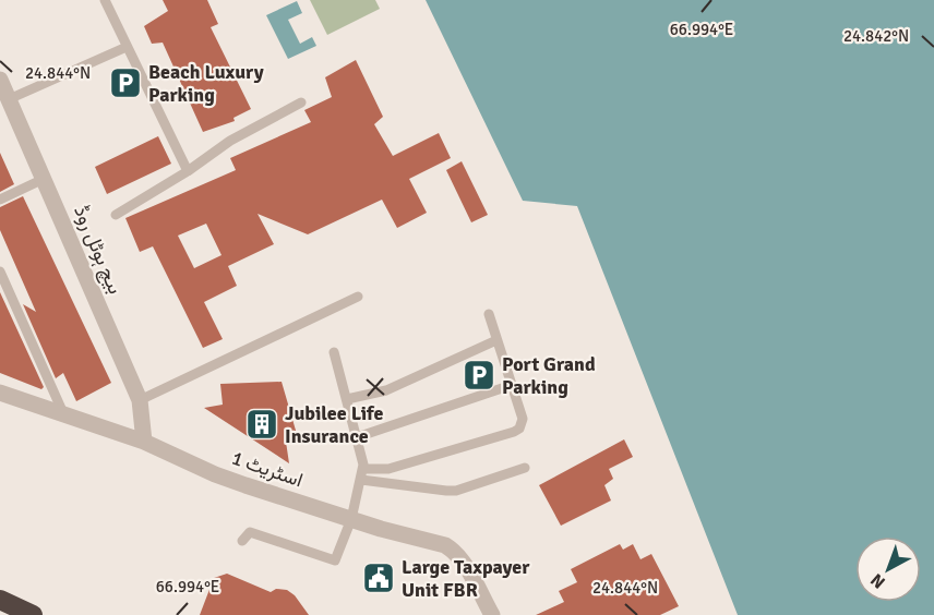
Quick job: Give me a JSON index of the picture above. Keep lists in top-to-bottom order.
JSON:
{
  "streets": {
    "street": ["بیچ ہوٹل روڈ", "اسٹریٹ 1"]
  },
  "crossings": [
    ["بیچ ہوٹل روڈ", "اسٹریٹ 1"]
  ],
  "places": {
    "parking": ["Beach Luxury Parking", "Port Grand Parking"],
    "building": ["Jubilee Life Insurance"],
    "public building": ["Large Taxpayer Unit FBR"]
  },
  "north": "bottom left",
  "coordinates": ["66.994°E", "24.842°N", "24.844°N"]
}
